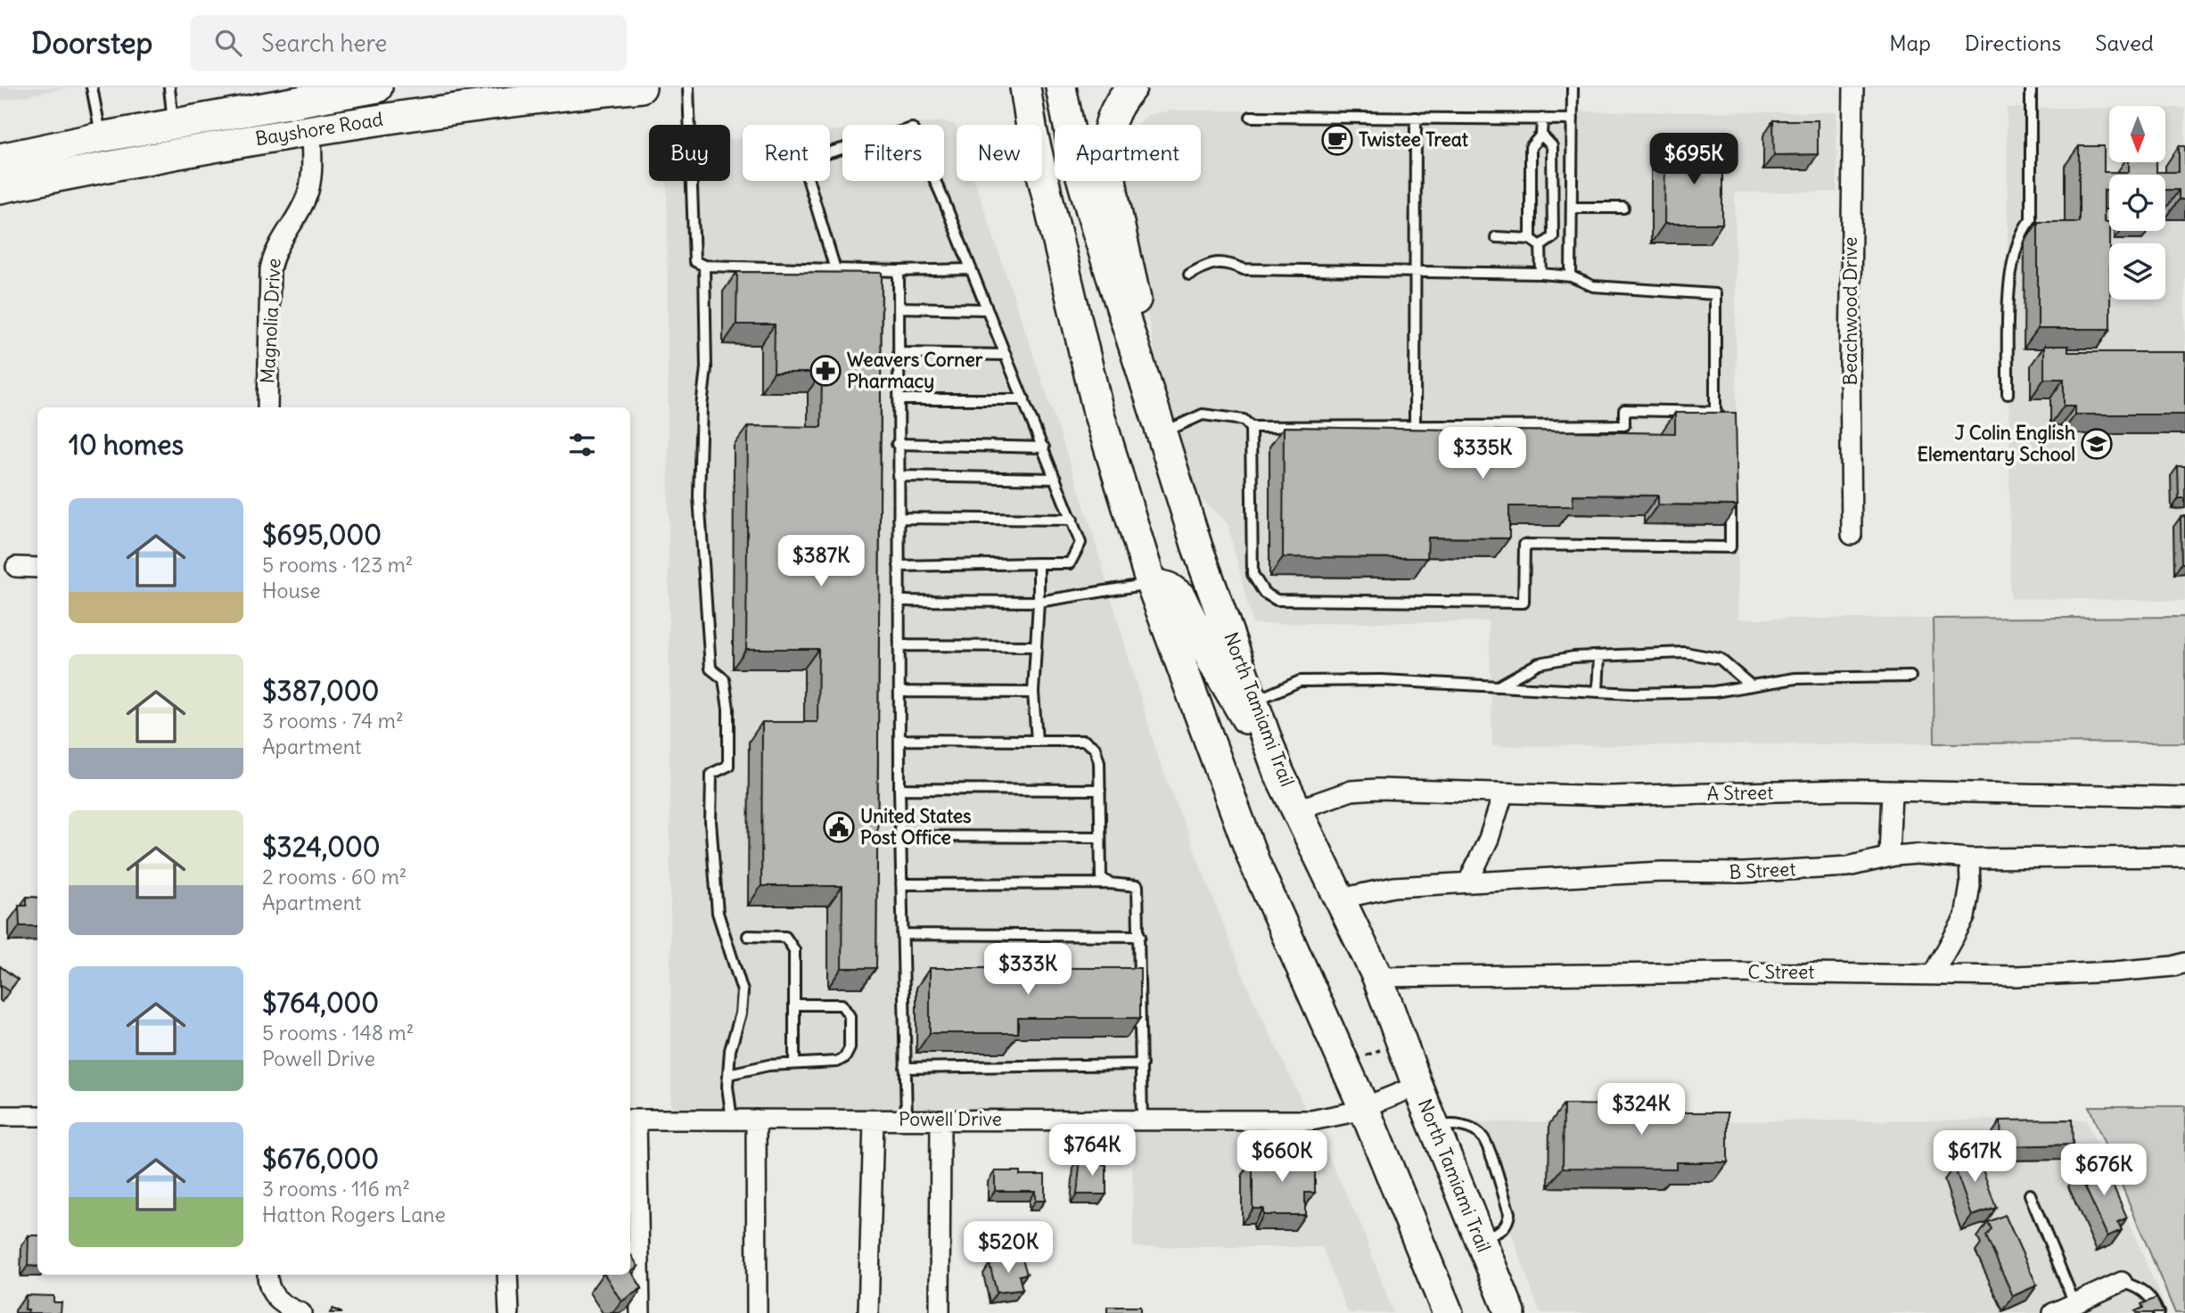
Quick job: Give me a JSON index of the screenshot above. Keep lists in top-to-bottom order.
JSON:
{
  "streets": {
    "main road": ["Bayshore Road", "North Tamiami Trail"],
    "street": [
      "Beachwood Drive",
      "Magnolia Drive",
      "A Street",
      "B Street",
      "C Street",
      "Powell Drive"
    ]
  },
  "crossings": [
    ["Bayshore Road", "Magnolia Drive"],
    ["North Tamiami Trail", "A Street"],
    ["North Tamiami Trail", "B Street"],
    ["North Tamiami Trail", "C Street"],
    ["North Tamiami Trail", "Powell Drive"]
  ],
  "places": {
    "cafe": ["Twistee Treat"],
    "pharmacy": ["Weavers Corner Pharmacy"],
    "school or university": ["J Colin English Elementary School"],
    "public building": ["United States Post Office"]
  },
  "north": "bottom",
  "page": {
    "header": "Doorstep",
    "search": "Search here",
    "nav": ["Map", "Directions", "Saved"],
    "chip": [
      "Buy",
      "Rent",
      "Filters",
      "New",
      "Apartment"
    ],
    "price": [
      "$695K",
      "$335K",
      "$387K",
      "$333K",
      "$324K",
      "$764K",
      "$660K",
      "$617K",
      "$676K",
      "$520K"
    ],
    "heading": "10 homes",
    "list": [
      {
        "name": "$695,000",
        "note": "5 rooms · 123 m² · House"
      },
      {
        "name": "$387,000",
        "note": "3 rooms · 74 m² · Apartment"
      },
      {
        "name": "$324,000",
        "note": "2 rooms · 60 m² · Apartment"
      },
      {
        "name": "$764,000",
        "note": "5 rooms · 148 m² · Powell Drive"
      },
      {
        "name": "$676,000",
        "note": "3 rooms · 116 m² · Hatton Rogers Lane"
      }
    ]
  }
}
